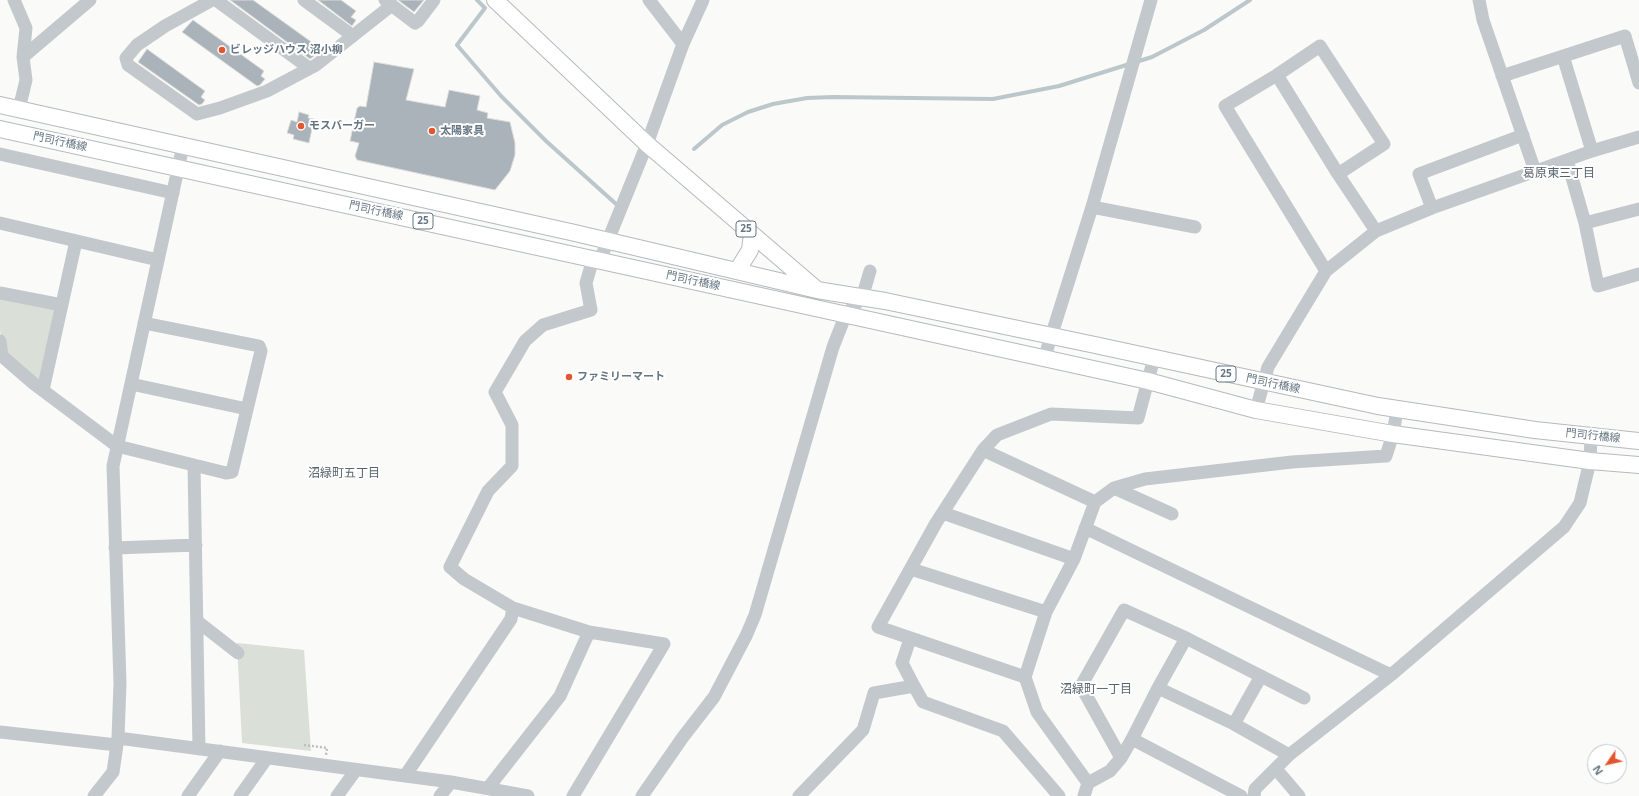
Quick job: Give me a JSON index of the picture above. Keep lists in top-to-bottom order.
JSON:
{
  "streets": {
    "main road": ["門司行橋線", "25"]
  },
  "districts": ["葛原東三丁目", "沼緑町五丁目", "沼緑町一丁目"],
  "places": [
    "ビレッジハウス 沼小柳",
    "モスバーガー",
    "太陽家具",
    "ファミリーマート"
  ],
  "north": "bottom left"
}
